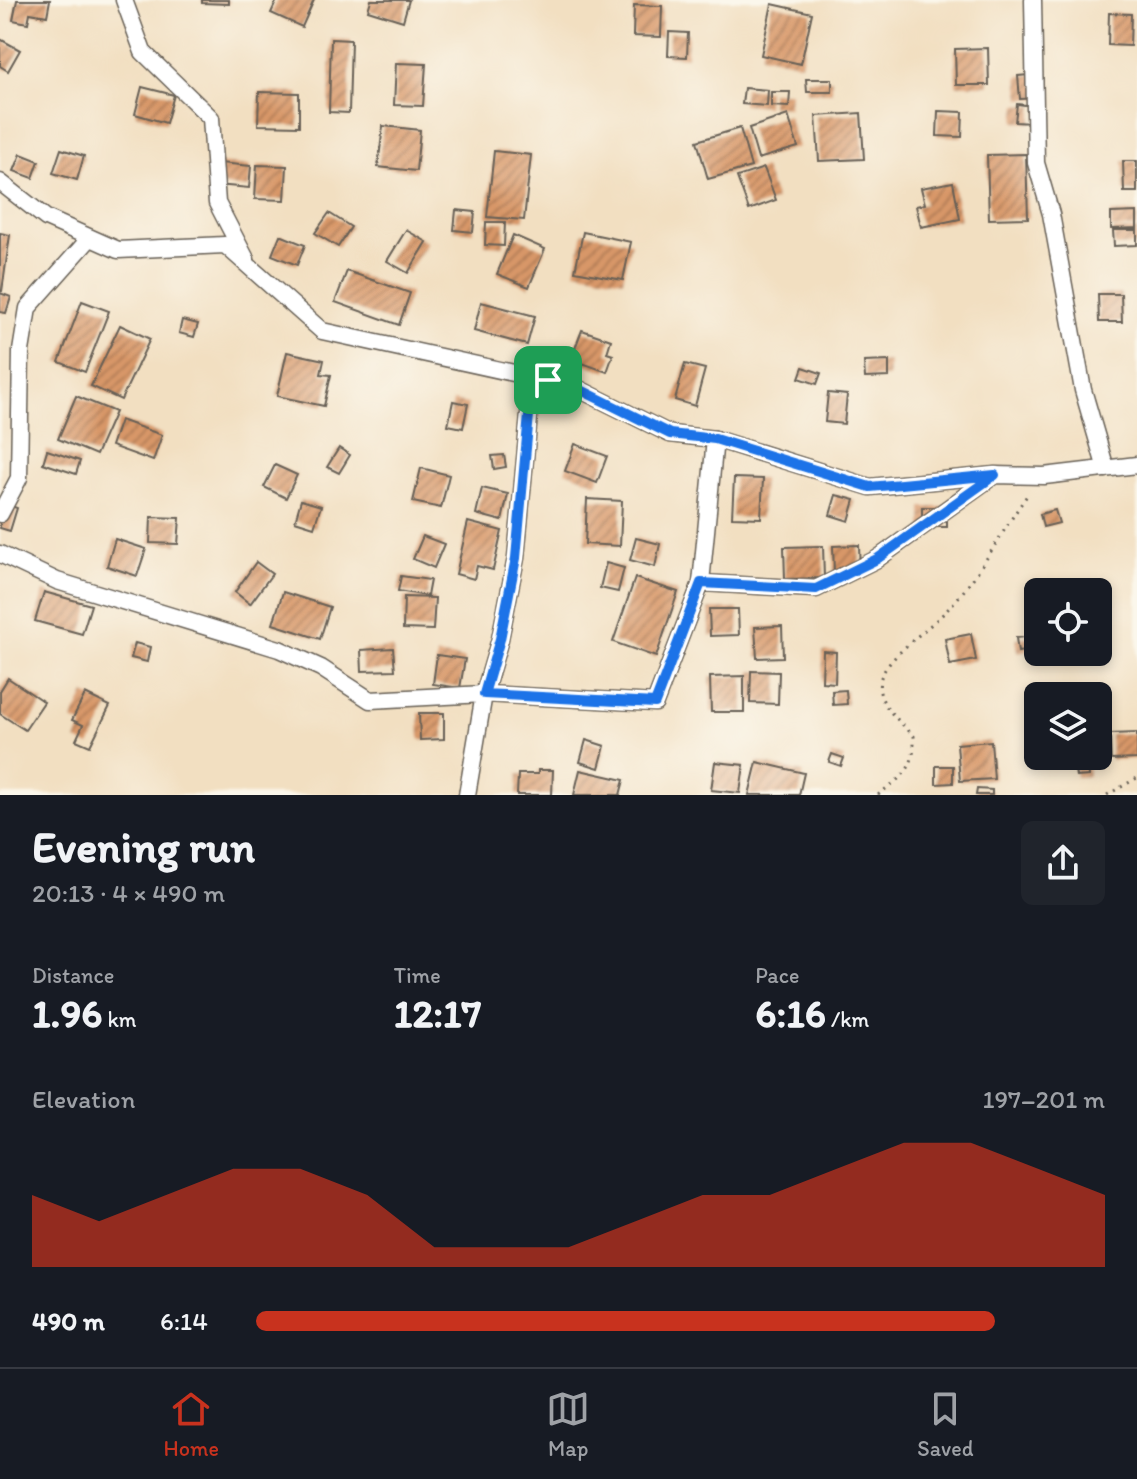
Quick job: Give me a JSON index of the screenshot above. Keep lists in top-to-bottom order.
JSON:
{
  "page": {
    "heading": ["Evening run", "20:13 · 4 × 490 m"],
    "stats": [
      ["Distance", "1.96 km"],
      ["Time", "12:17"],
      ["Pace", "6:16 /km"]
    ],
    "chart": ["Elevation", "197–201 m"],
    "list": [
      {
        "name": "490 m",
        "note": "6:14"
      }
    ],
    "tabs": ["Home", "Map", "Saved"]
  }
}
